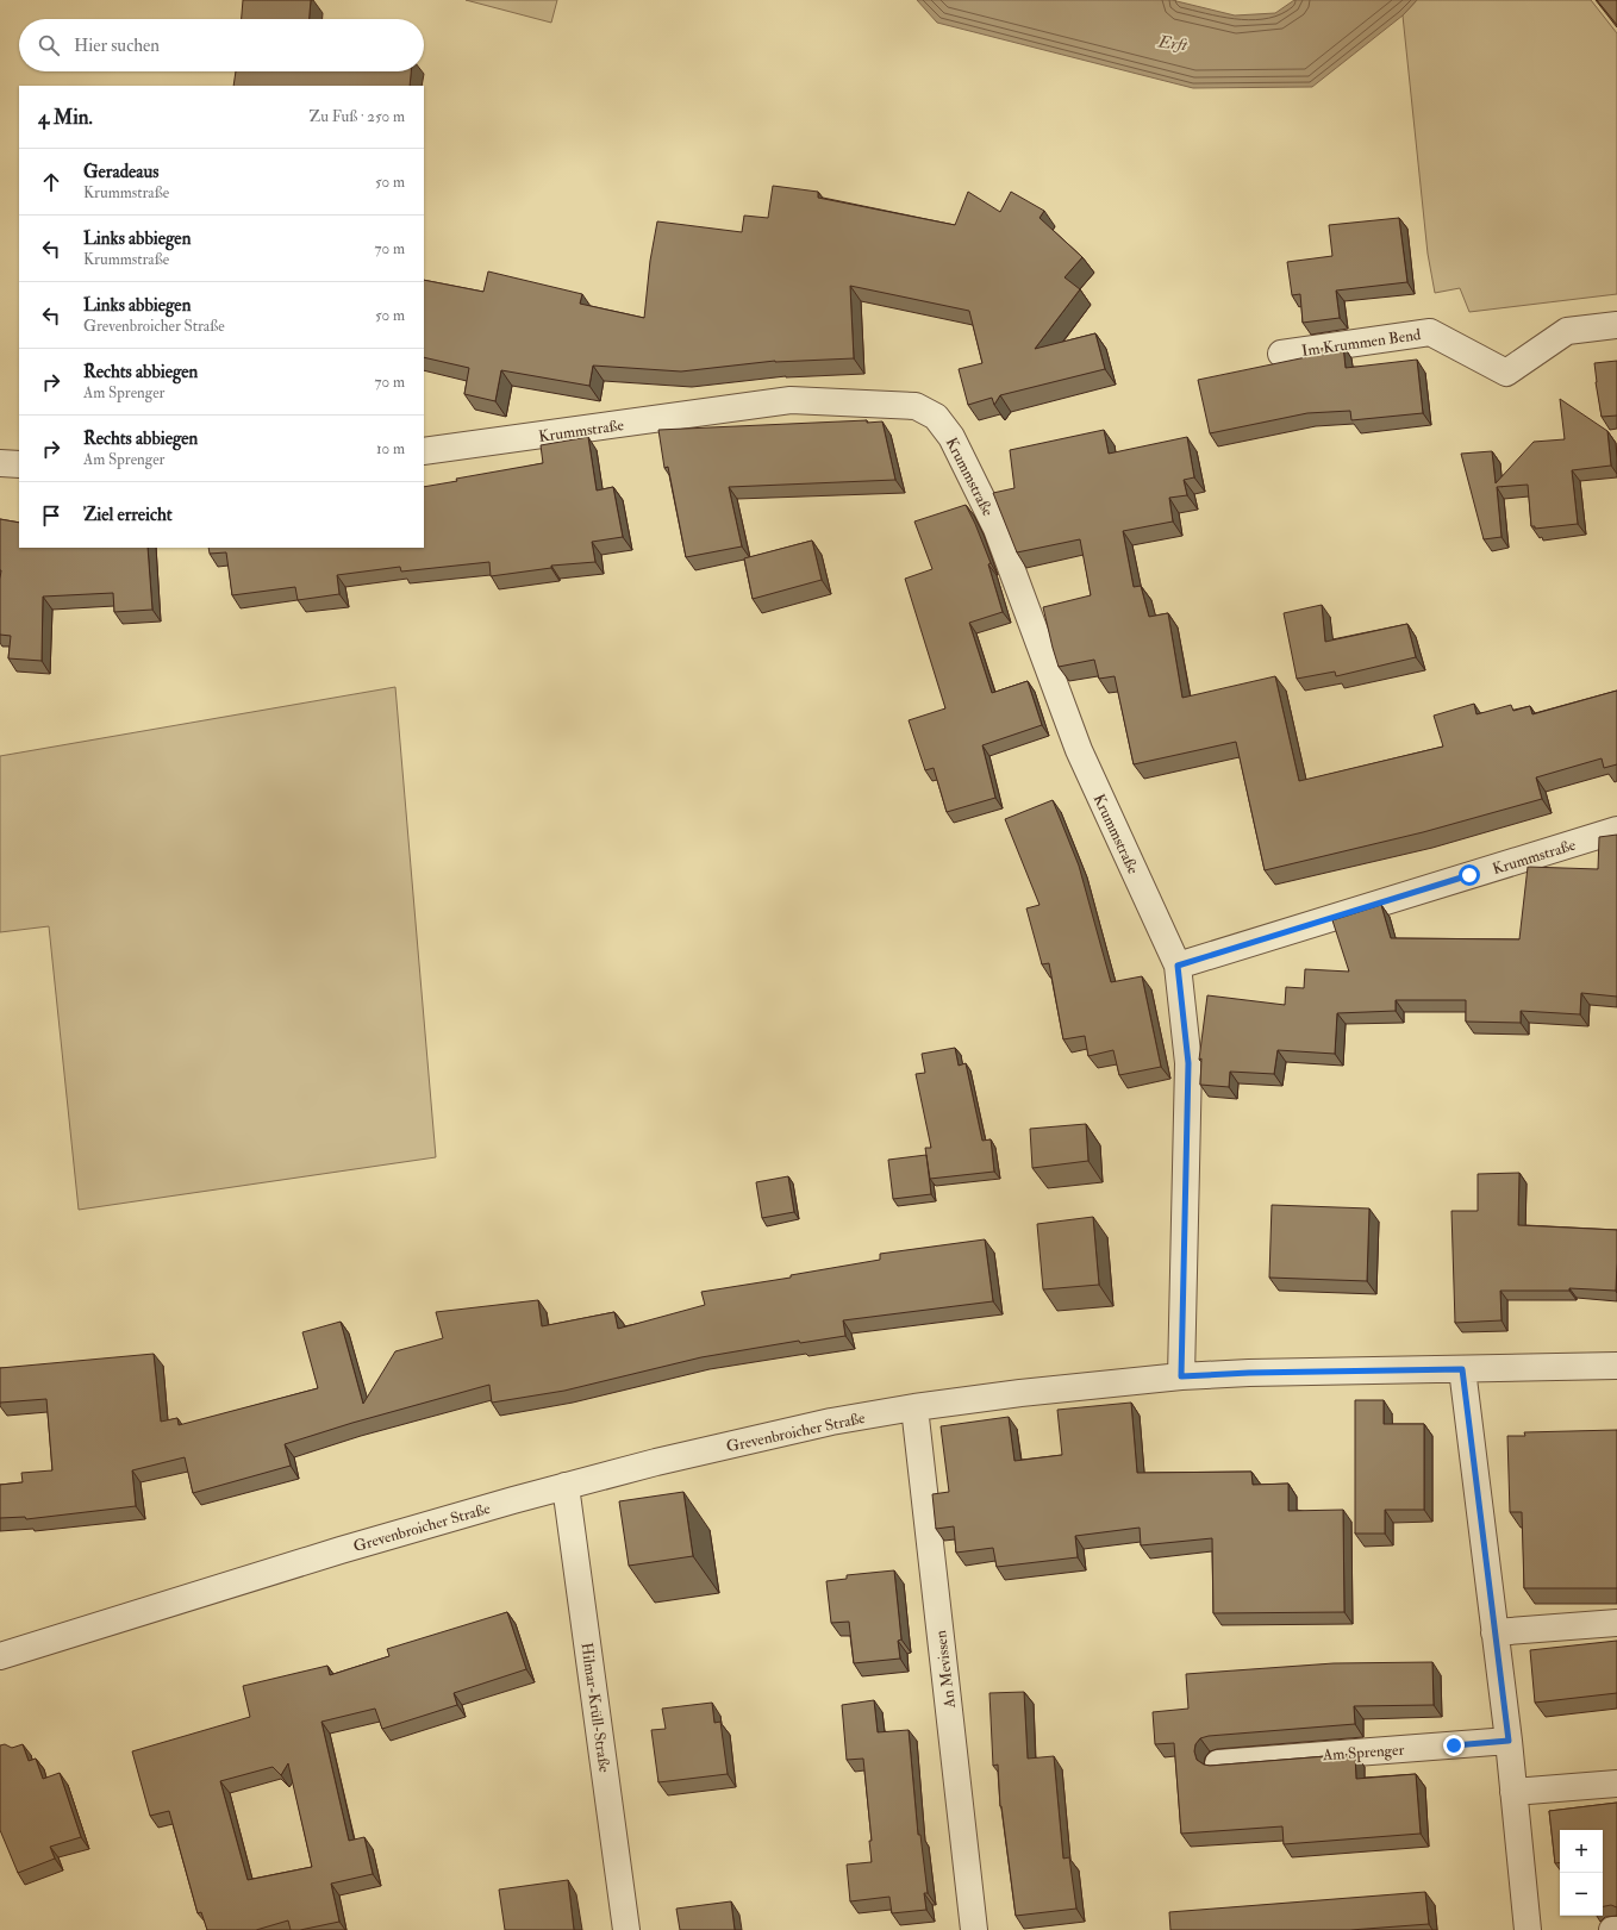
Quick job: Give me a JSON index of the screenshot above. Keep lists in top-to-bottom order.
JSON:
{
  "streets": {
    "street": [
      "Im Krummen Bend",
      "Krummstraße",
      "Grevenbroicher Straße",
      "An Mevissen",
      "Hilmar-Krüll-Straße",
      "Am Sprenger"
    ]
  },
  "crossings": [
    ["Krummstraße", "Grevenbroicher Straße"],
    ["Grevenbroicher Straße", "An Mevissen"],
    ["Grevenbroicher Straße", "Hilmar-Krüll-Straße"]
  ],
  "water": ["Erft"],
  "page": {
    "search": "Hier suchen",
    "heading": ["4 Min.", "Zu Fuß · 250 m"],
    "list": [
      ["Geradeaus", "Krummstraße", "50 m"],
      ["Links abbiegen", "Krummstraße", "70 m"],
      ["Links abbiegen", "Grevenbroicher Straße", "50 m"],
      ["Rechts abbiegen", "Am Sprenger", "70 m"],
      ["Rechts abbiegen", "Am Sprenger", "10 m"],
      "Ziel erreicht"
    ],
    "map_buttons": ["+", "−"]
  }
}
